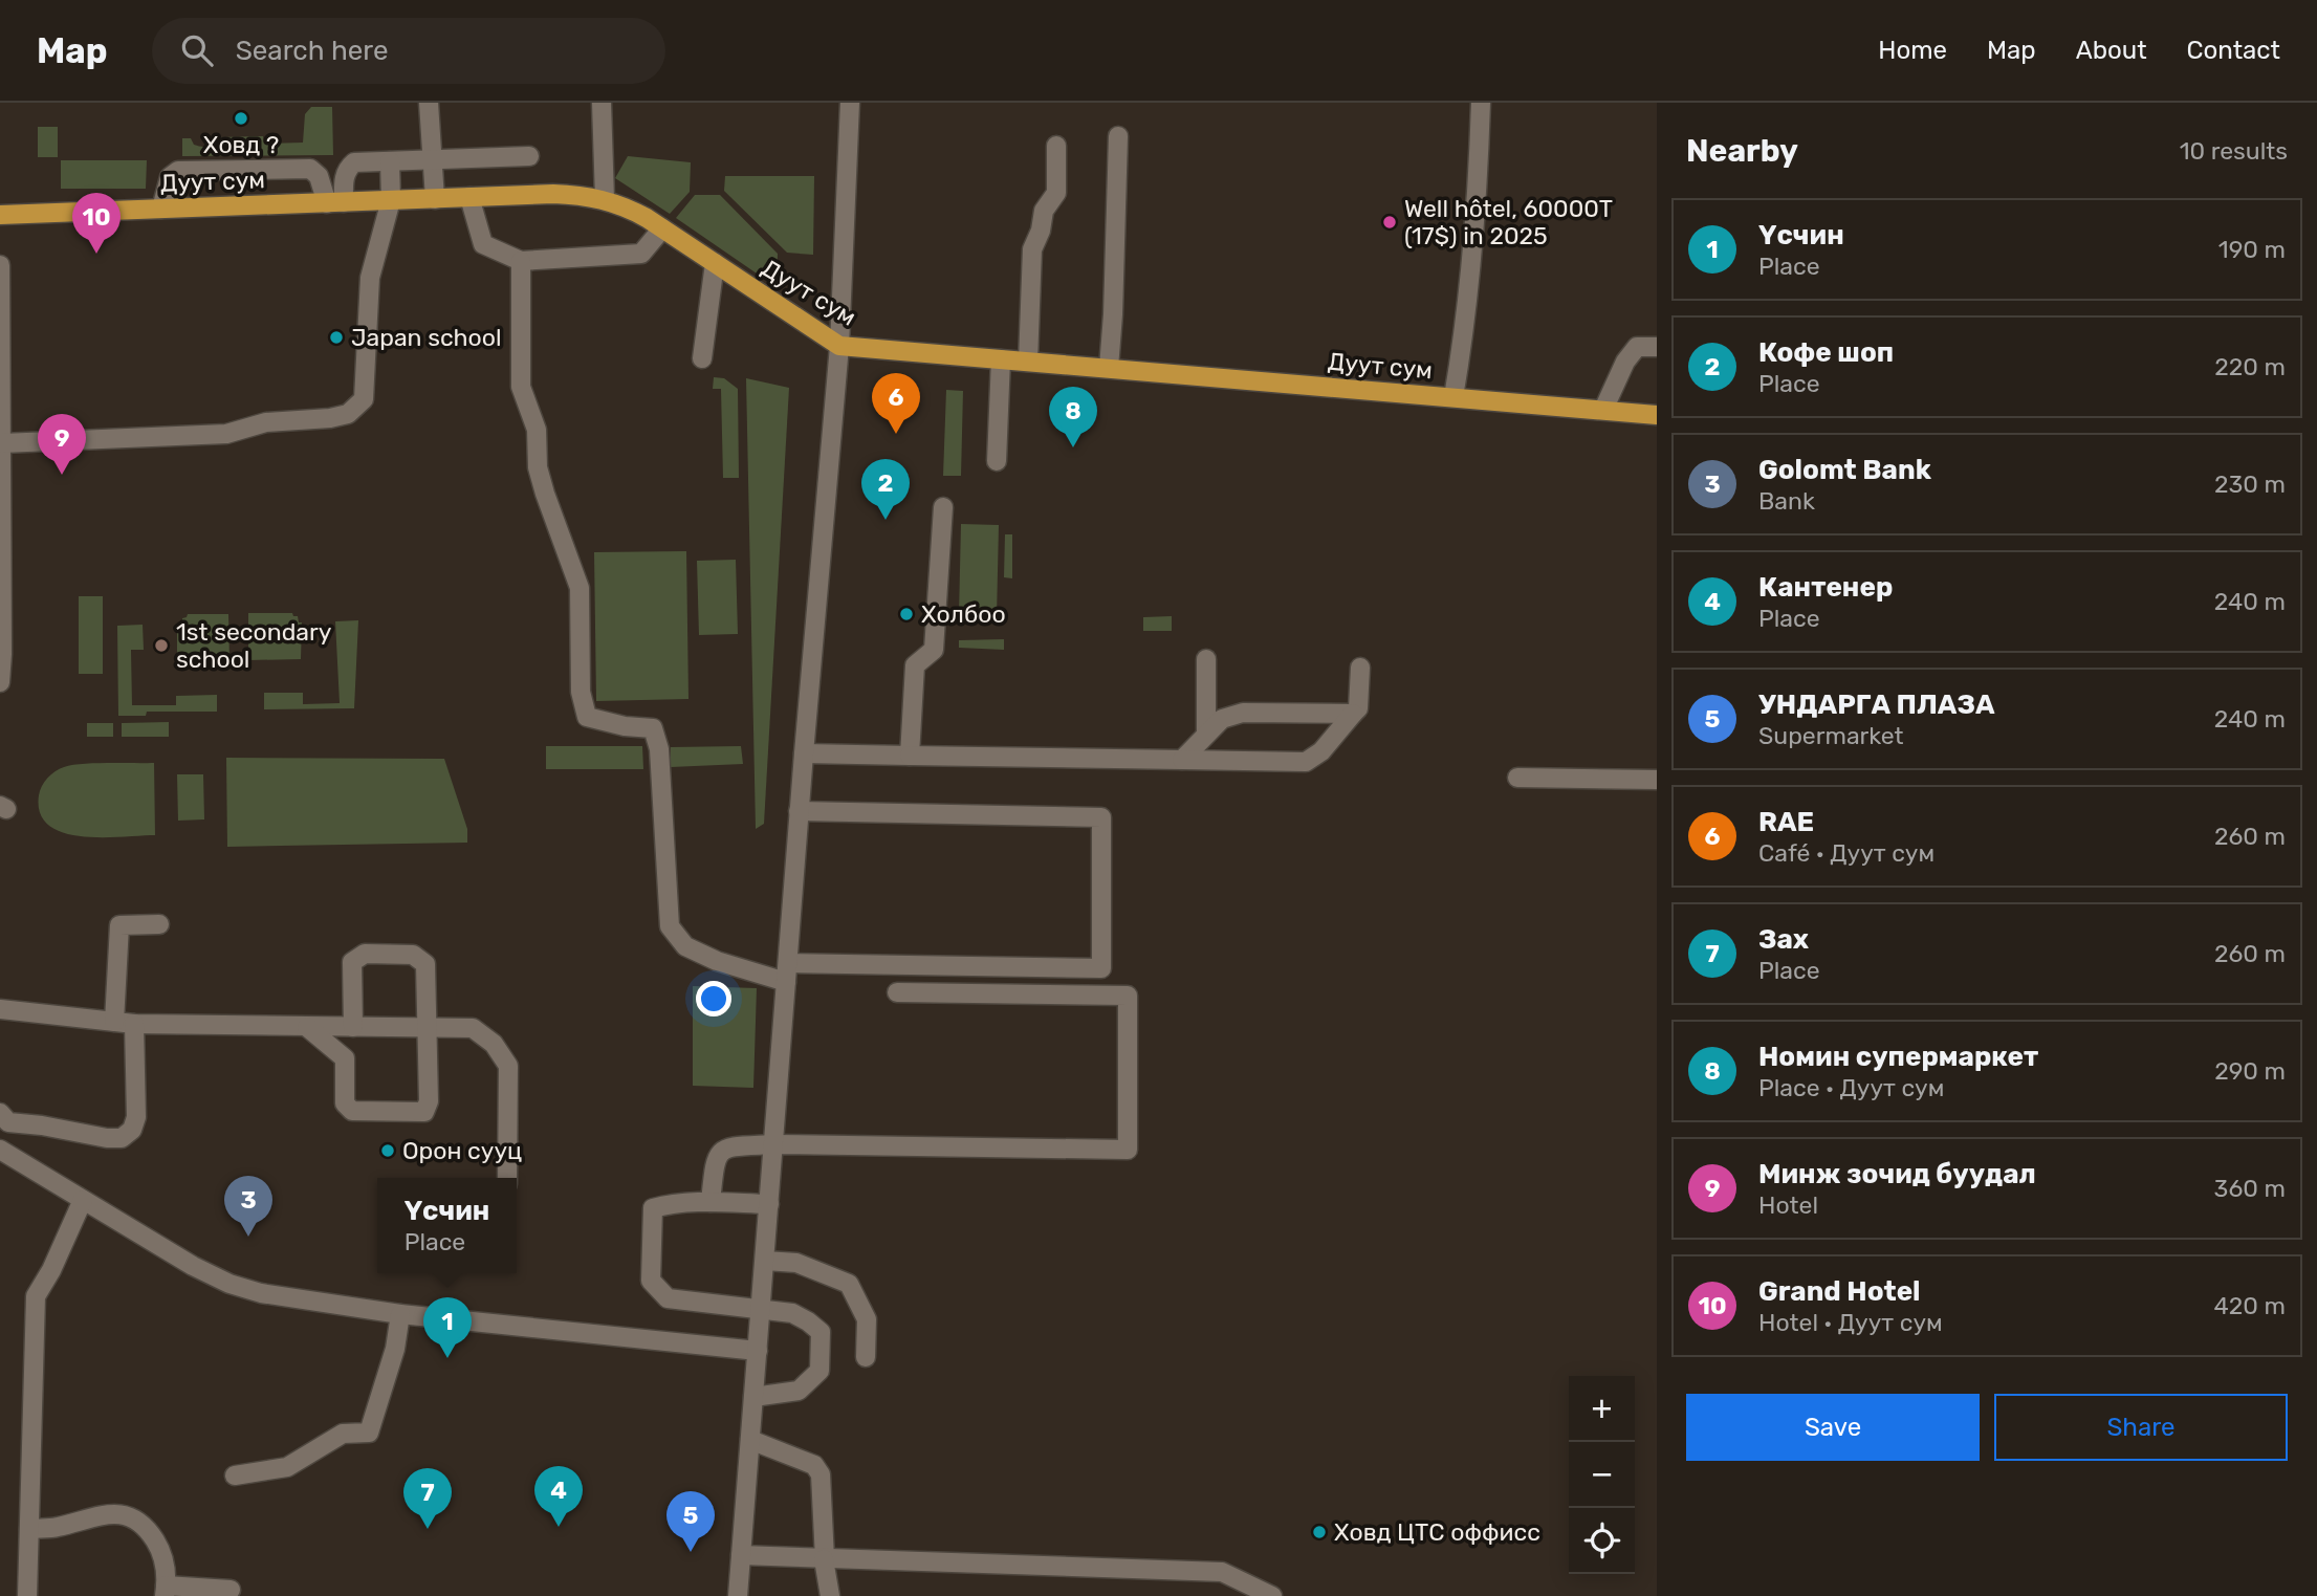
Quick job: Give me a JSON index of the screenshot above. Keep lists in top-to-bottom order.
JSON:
{
  "streets": {
    "main road": ["Дуут сум"]
  },
  "places": [
    "Ховд ?",
    "Well hôtel, 60000T (17$) in 2025",
    "Japan school",
    "Холбоо",
    "1st secondary school",
    "Орон сууц",
    "Ховд ЦТС оффисс"
  ],
  "page": {
    "header": "Map",
    "search": "Search here",
    "nav": [
      "Home",
      "Map",
      "About",
      "Contact"
    ],
    "heading": ["Nearby", "10 results"],
    "pins": [
      "10",
      "6",
      "8",
      "9",
      "2",
      "3",
      "1",
      "4",
      "7",
      "5"
    ],
    "list": [
      {
        "mark": "1",
        "name": "Үсчин",
        "note": "Place",
        "value": "190 m"
      },
      {
        "mark": "2",
        "name": "Кофе шоп",
        "note": "Place",
        "value": "220 m"
      },
      {
        "mark": "3",
        "name": "Golomt Bank",
        "note": "Bank",
        "value": "230 m"
      },
      {
        "mark": "4",
        "name": "Кантенер",
        "note": "Place",
        "value": "240 m"
      },
      {
        "mark": "5",
        "name": "УНДАРГА ПЛАЗА",
        "note": "Supermarket",
        "value": "240 m"
      },
      {
        "mark": "6",
        "name": "RAE",
        "note": "Café · Дуут сум",
        "value": "260 m"
      },
      {
        "mark": "7",
        "name": "Зах",
        "note": "Place",
        "value": "260 m"
      },
      {
        "mark": "8",
        "name": "Номин супермаркет",
        "note": "Place · Дуут сум",
        "value": "290 m"
      },
      {
        "mark": "9",
        "name": "Минж зочид буудал",
        "note": "Hotel",
        "value": "360 m"
      },
      {
        "mark": "10",
        "name": "Grand Hotel",
        "note": "Hotel · Дуут сум",
        "value": "420 m"
      }
    ],
    "popup": ["Үсчин", "Place"],
    "buttons": ["Save", "Share"],
    "map_buttons": ["+", "−"]
  }
}
